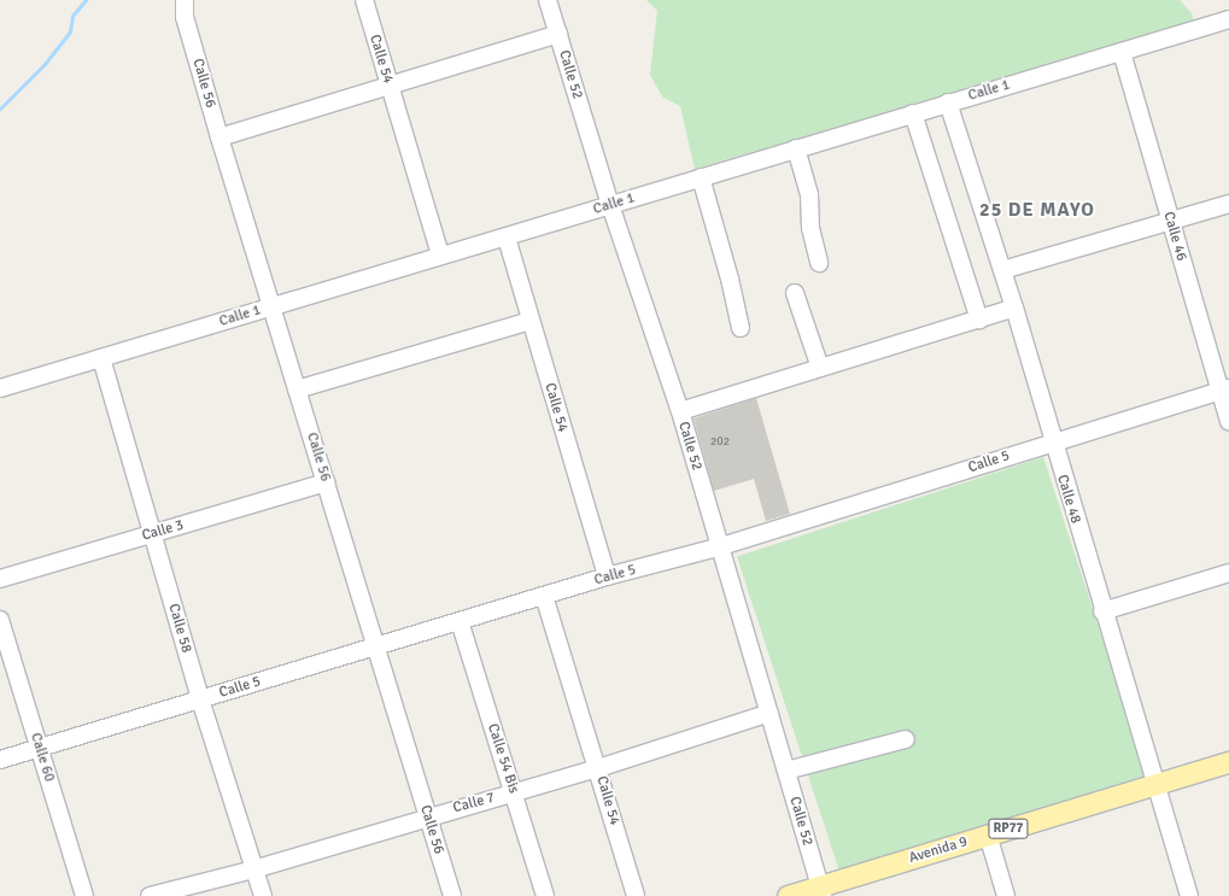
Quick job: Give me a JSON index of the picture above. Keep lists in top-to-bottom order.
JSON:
{
  "streets": {
    "main road": ["RP77", "Avenida 9"],
    "street": [
      "Calle 54",
      "Calle 52",
      "Calle 56",
      "Calle 1",
      "Calle 46",
      "Calle 5",
      "Calle 48",
      "Calle 3",
      "Calle 58",
      "Calle 60",
      "Calle 54 Bis",
      "Calle 7"
    ]
  },
  "crossings": [
    ["Calle 54", "Calle 1"],
    ["Calle 54", "Calle 5"],
    ["Calle 54", "Calle 7"],
    ["Calle 52", "Calle 1"],
    ["Calle 52", "Calle 5"],
    ["Calle 52", "Calle 7"],
    ["Calle 52", "Avenida 9"],
    ["Calle 56", "Calle 1"],
    ["Calle 56", "Calle 5"],
    ["Calle 56", "Calle 3"],
    ["Calle 56", "Calle 7"],
    ["Calle 1", "Calle 46"],
    ["Calle 1", "Calle 48"],
    ["Calle 1", "Calle 58"],
    ["Calle 46", "Calle 5"],
    ["Calle 5", "Calle 48"],
    ["Calle 5", "Calle 58"],
    ["Calle 5", "Calle 60"],
    ["Calle 5", "Calle 54 Bis"],
    ["Calle 48", "Avenida 9"],
    ["Calle 3", "Calle 58"],
    ["Calle 58", "Calle 7"],
    ["Calle 54 Bis", "Calle 7"]
  ],
  "districts": ["25 DE MAYO"],
  "house_numbers": ["202"]
}
